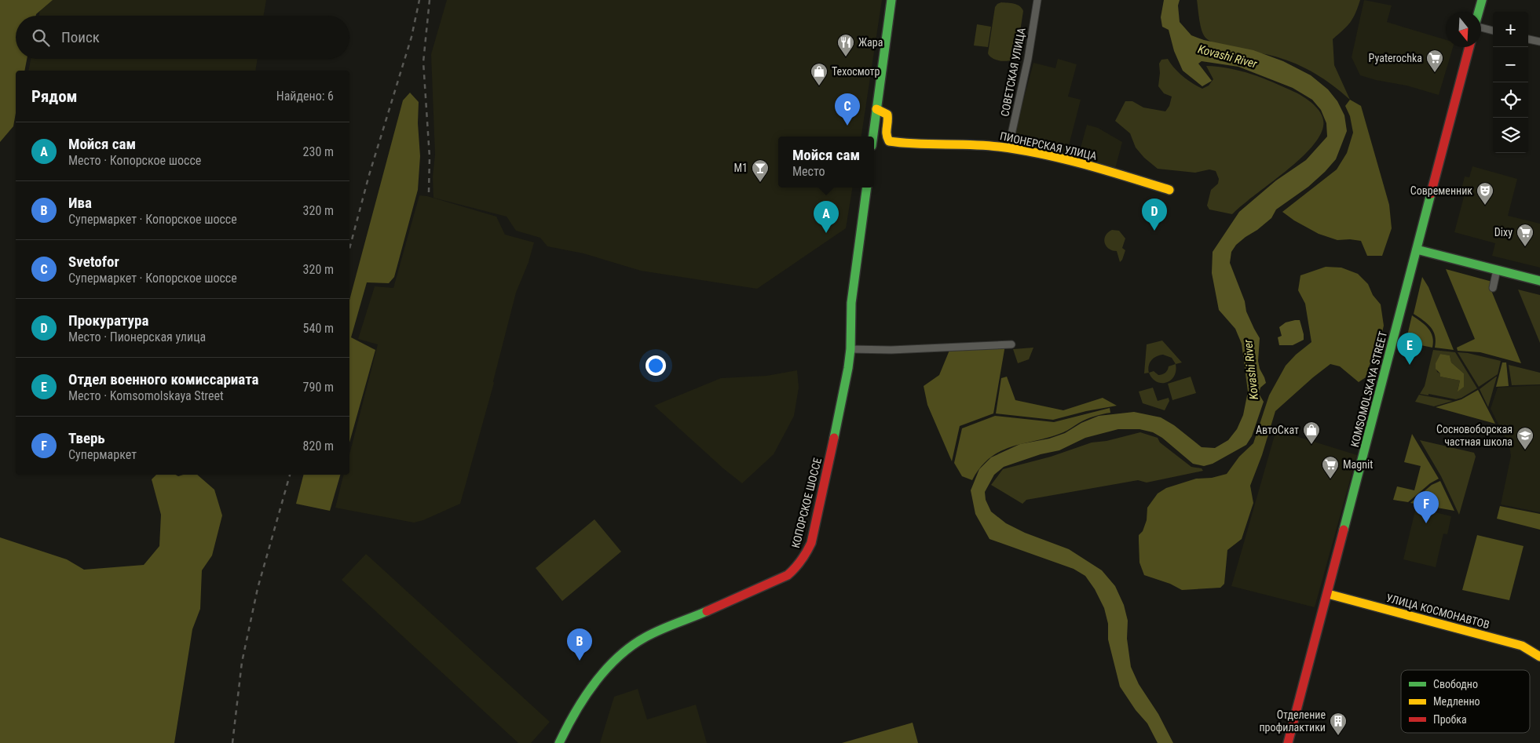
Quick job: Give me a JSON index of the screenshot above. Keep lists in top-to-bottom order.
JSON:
{
  "streets": {
    "street": [
      "СОВЕТСКАЯ УЛИЦА",
      "ПИОНЕРСКАЯ УЛИЦА",
      "KOMSOMOLSKAYA STREET",
      "КОПОРСКОЕ ШОССЕ",
      "УЛИЦА КОСМОНАВТОВ"
    ]
  },
  "crossings": [
    ["СОВЕТСКАЯ УЛИЦА", "ПИОНЕРСКАЯ УЛИЦА"],
    ["KOMSOMOLSKAYA STREET", "УЛИЦА КОСМОНАВТОВ"]
  ],
  "water": ["Kovashi River"],
  "places": {
    "restaurant": ["Жара"],
    "supermarket": ["Pyaterochka", "Dixy", "Magnit"],
    "shop": ["Техосмотр", "АвтоСкат"],
    "bar": ["М1"],
    "theatre": ["Современник"],
    "school or university": ["Сосновоборская частная школа"],
    "building": ["Отделение профилактики"]
  },
  "legend": ["Свободно", "Медленно", "Пробка"],
  "north": "bottom",
  "page": {
    "map_buttons": ["+", "−"],
    "search": "Поиск",
    "heading": ["Рядом", "Найдено: 6"],
    "pins": [
      "C",
      "D",
      "A",
      "E",
      "F",
      "B"
    ],
    "list": [
      {
        "mark": "A",
        "name": "Мойся сам",
        "note": "Место · Копорское шоссе",
        "value": "230 m"
      },
      {
        "mark": "B",
        "name": "Ива",
        "note": "Супермаркет · Копорское шоссе",
        "value": "320 m"
      },
      {
        "mark": "C",
        "name": "Svetofor",
        "note": "Супермаркет · Копорское шоссе",
        "value": "320 m"
      },
      {
        "mark": "D",
        "name": "Прокуратура",
        "note": "Место · Пионерская улица",
        "value": "540 m"
      },
      {
        "mark": "E",
        "name": "Отдел военного комиссариата",
        "note": "Место · Komsomolskaya Street",
        "value": "790 m"
      },
      {
        "mark": "F",
        "name": "Тверь",
        "note": "Супермаркет",
        "value": "820 m"
      }
    ],
    "popup": ["Мойся сам", "Место"]
  }
}
